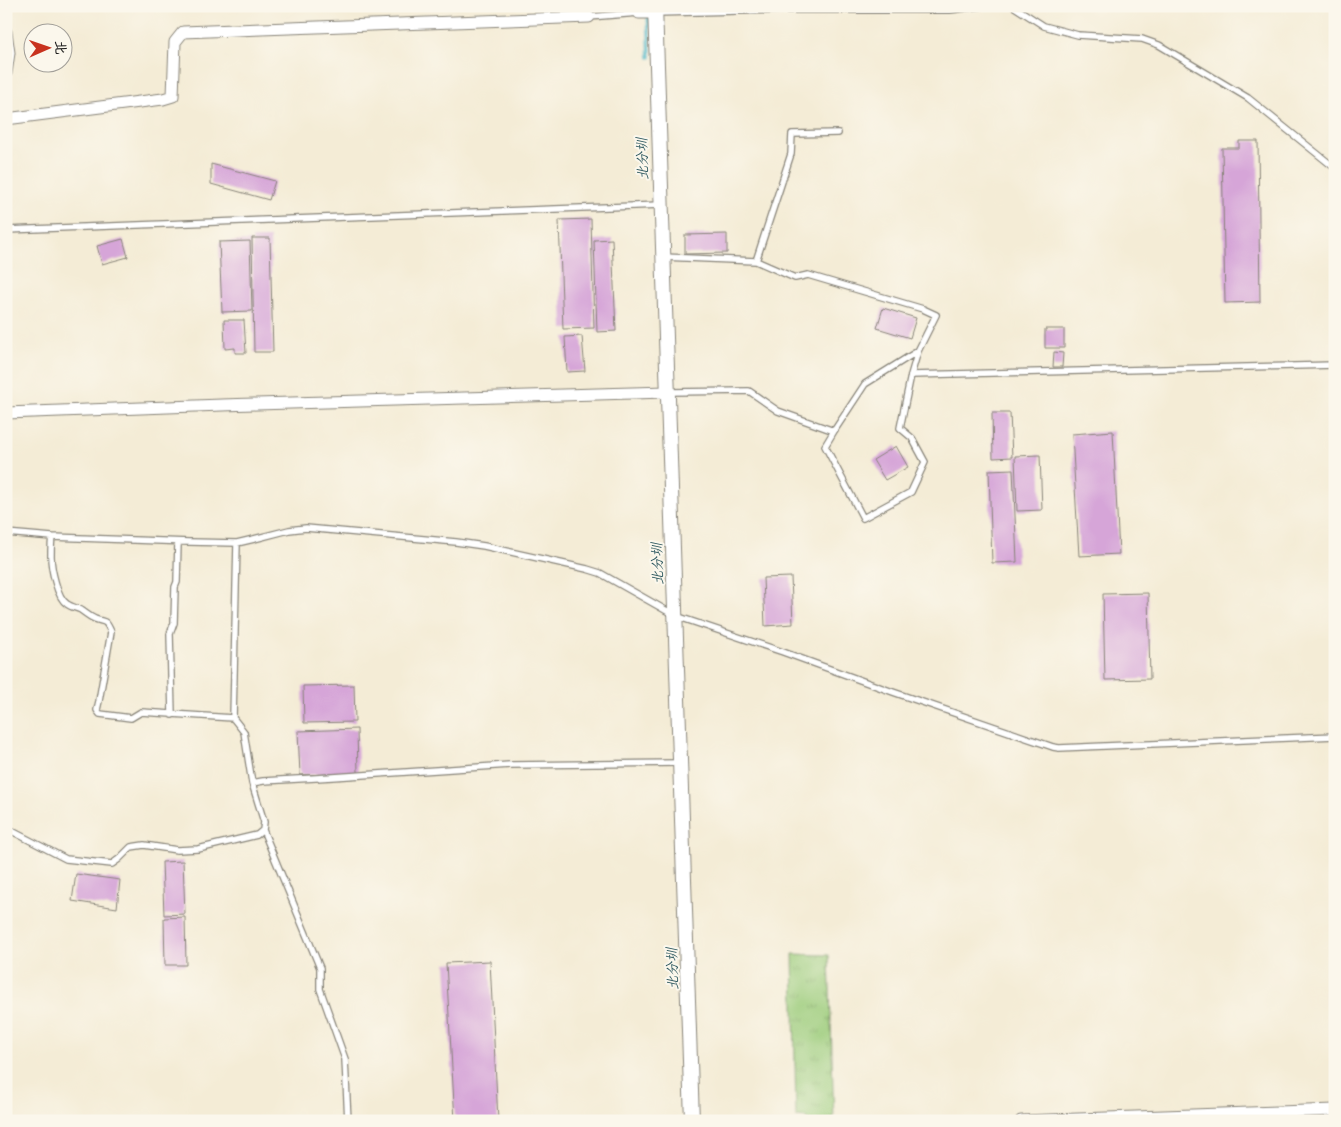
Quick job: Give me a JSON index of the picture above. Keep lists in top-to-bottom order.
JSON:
{
  "water": ["北分圳"],
  "north": "right"
}
